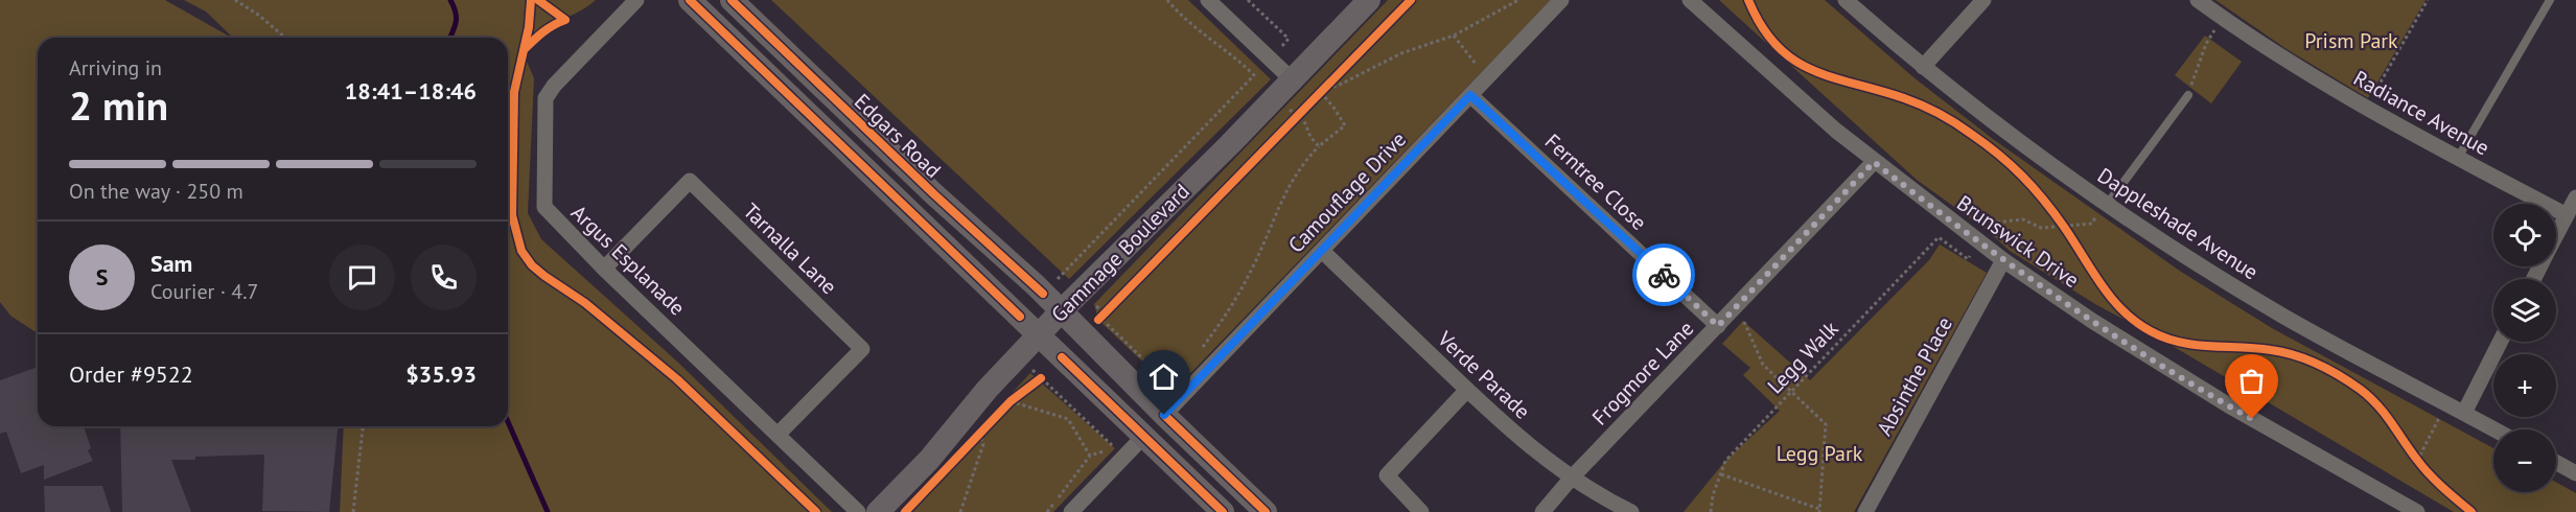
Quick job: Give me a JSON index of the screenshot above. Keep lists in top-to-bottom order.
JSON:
{
  "streets": {
    "main road": ["Edgars Road", "Gammage Boulevard"],
    "street": [
      "Radiance Avenue",
      "Ferntree Close",
      "Camouflage Drive",
      "Dappleshade Avenue",
      "Brunswick Drive",
      "Tarnalla Lane",
      "Argus Esplanade",
      "Frogmore Lane",
      "Verde Parade",
      "Absinthe Place"
    ],
    "path": ["Legg Walk"]
  },
  "crossings": [
    ["Edgars Road", "Camouflage Drive"],
    ["Edgars Road", "Gammage Boulevard"],
    ["Ferntree Close", "Camouflage Drive"],
    ["Ferntree Close", "Frogmore Lane"],
    ["Camouflage Drive", "Verde Parade"],
    ["Brunswick Drive", "Frogmore Lane"],
    ["Brunswick Drive", "Absinthe Place"],
    ["Tarnalla Lane", "Argus Esplanade"],
    ["Frogmore Lane", "Verde Parade"]
  ],
  "parks": ["Prism Park", "Legg Park"],
  "page": {
    "heading": ["2 min", "Arriving in", "18:41–18:46"],
    "panel": [
      "Sam",
      "Courier · 4.7",
      "Order #9522",
      "$35.93"
    ],
    "bar": "On the way · 250 m",
    "map_buttons": ["+", "−"],
    "round": "S"
  }
}
